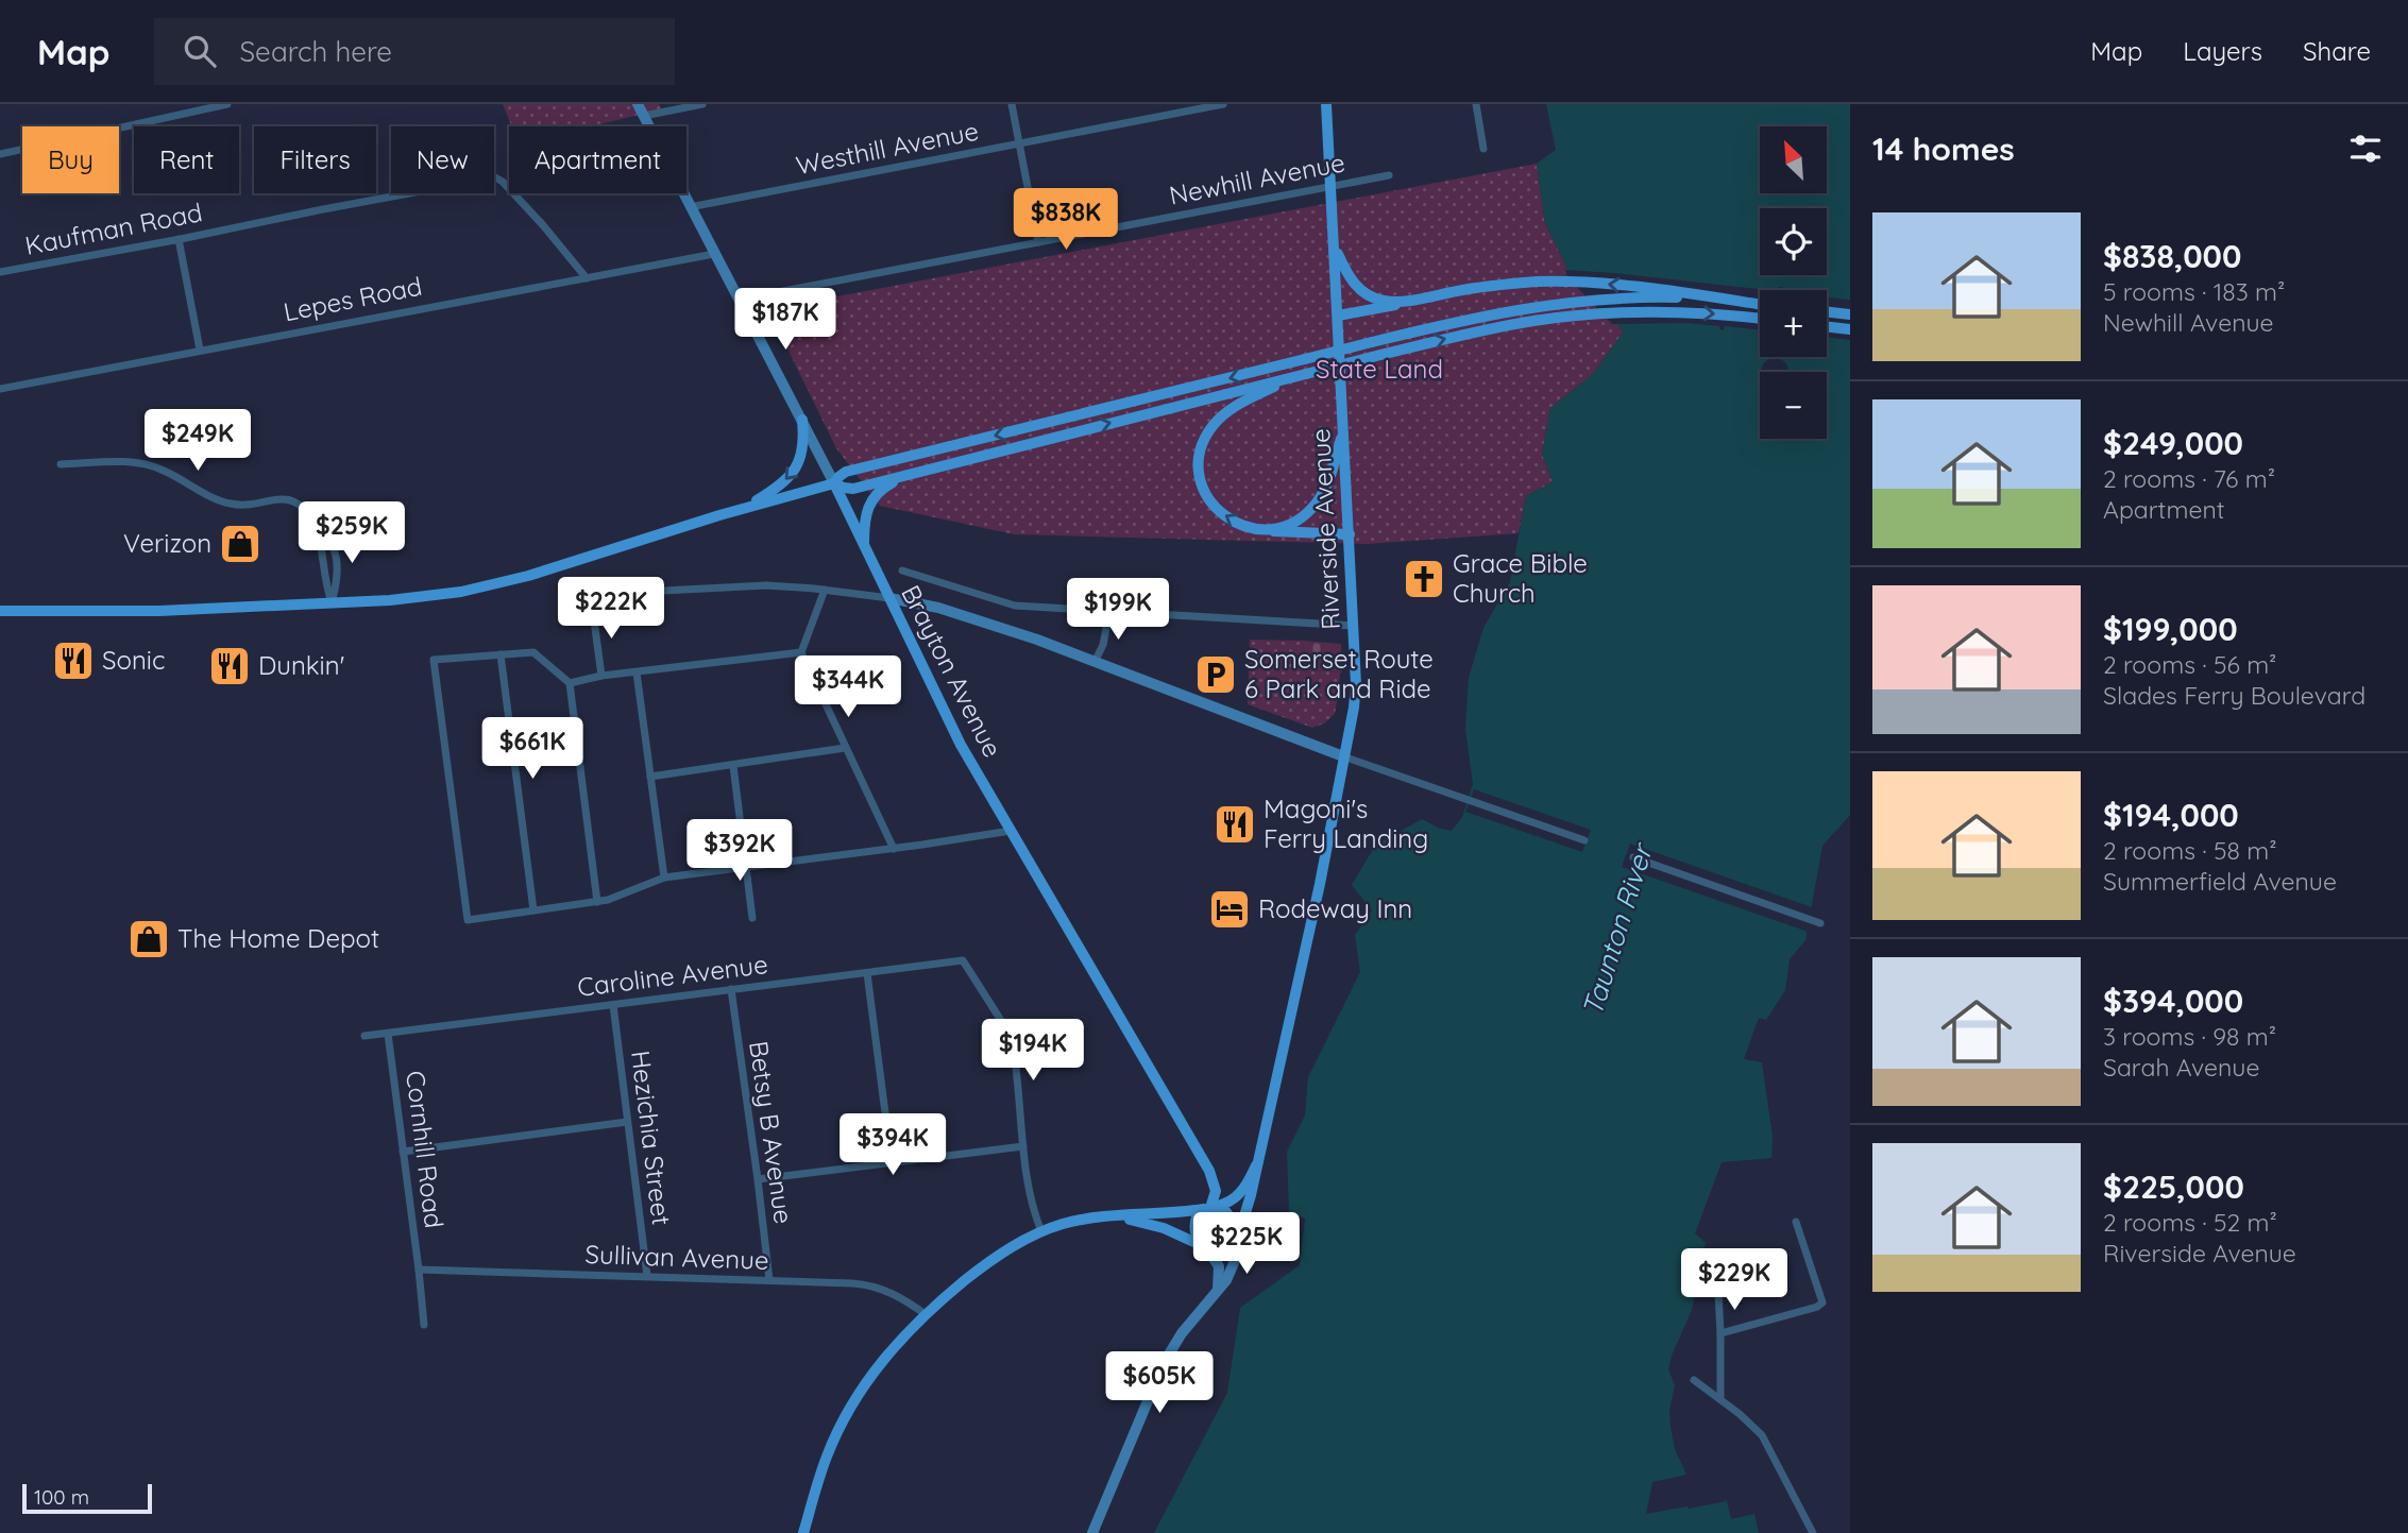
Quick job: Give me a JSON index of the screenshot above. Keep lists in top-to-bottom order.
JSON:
{
  "streets": {
    "main road": ["Riverside Avenue", "Brayton Avenue"],
    "street": [
      "Westhill Avenue",
      "Newhill Avenue",
      "Kaufman Road",
      "Lepes Road",
      "Caroline Avenue",
      "Betsy B Avenue",
      "Hezichia Street",
      "Cornhill Road",
      "Sullivan Avenue"
    ]
  },
  "crossings": [
    ["Westhill Avenue", "Brayton Avenue"],
    ["Newhill Avenue", "Riverside Avenue"],
    ["Newhill Avenue", "Brayton Avenue"],
    ["Kaufman Road", "Lepes Road"],
    ["Lepes Road", "Brayton Avenue"],
    ["Riverside Avenue", "Brayton Avenue"],
    ["Caroline Avenue", "Betsy B Avenue"],
    ["Caroline Avenue", "Hezichia Street"],
    ["Caroline Avenue", "Cornhill Road"],
    ["Betsy B Avenue", "Sullivan Avenue"],
    ["Hezichia Street", "Sullivan Avenue"],
    ["Cornhill Road", "Sullivan Avenue"]
  ],
  "water": ["Taunton River"],
  "parks": ["State Land"],
  "places": {
    "shop": ["Verizon", "The Home Depot"],
    "church": ["Grace Bible Church"],
    "restaurant": ["Sonic", "Dunkin'", "Magoni's Ferry Landing"],
    "parking": ["Somerset Route 6 Park and Ride"],
    "hotel": ["Rodeway Inn"]
  },
  "scale_bar": "100 m",
  "north": "top left",
  "page": {
    "header": "Map",
    "search": "Search here",
    "nav": ["Map", "Layers", "Share"],
    "heading": "14 homes",
    "map_buttons": ["+", "−"],
    "chip": [
      "Buy",
      "Rent",
      "Filters",
      "New",
      "Apartment"
    ],
    "price": [
      "$838K",
      "$187K",
      "$249K",
      "$259K",
      "$222K",
      "$199K",
      "$344K",
      "$661K",
      "$392K",
      "$194K",
      "$394K",
      "$225K",
      "$229K",
      "$605K"
    ],
    "list": [
      {
        "name": "$838,000",
        "note": "5 rooms · 183 m² · Newhill Avenue"
      },
      {
        "name": "$249,000",
        "note": "2 rooms · 76 m² · Apartment"
      },
      {
        "name": "$199,000",
        "note": "2 rooms · 56 m² · Slades Ferry Boulevard"
      },
      {
        "name": "$194,000",
        "note": "2 rooms · 58 m² · Summerfield Avenue"
      },
      {
        "name": "$394,000",
        "note": "3 rooms · 98 m² · Sarah Avenue"
      },
      {
        "name": "$225,000",
        "note": "2 rooms · 52 m² · Riverside Avenue"
      }
    ],
    "scale": "100 m"
  }
}
